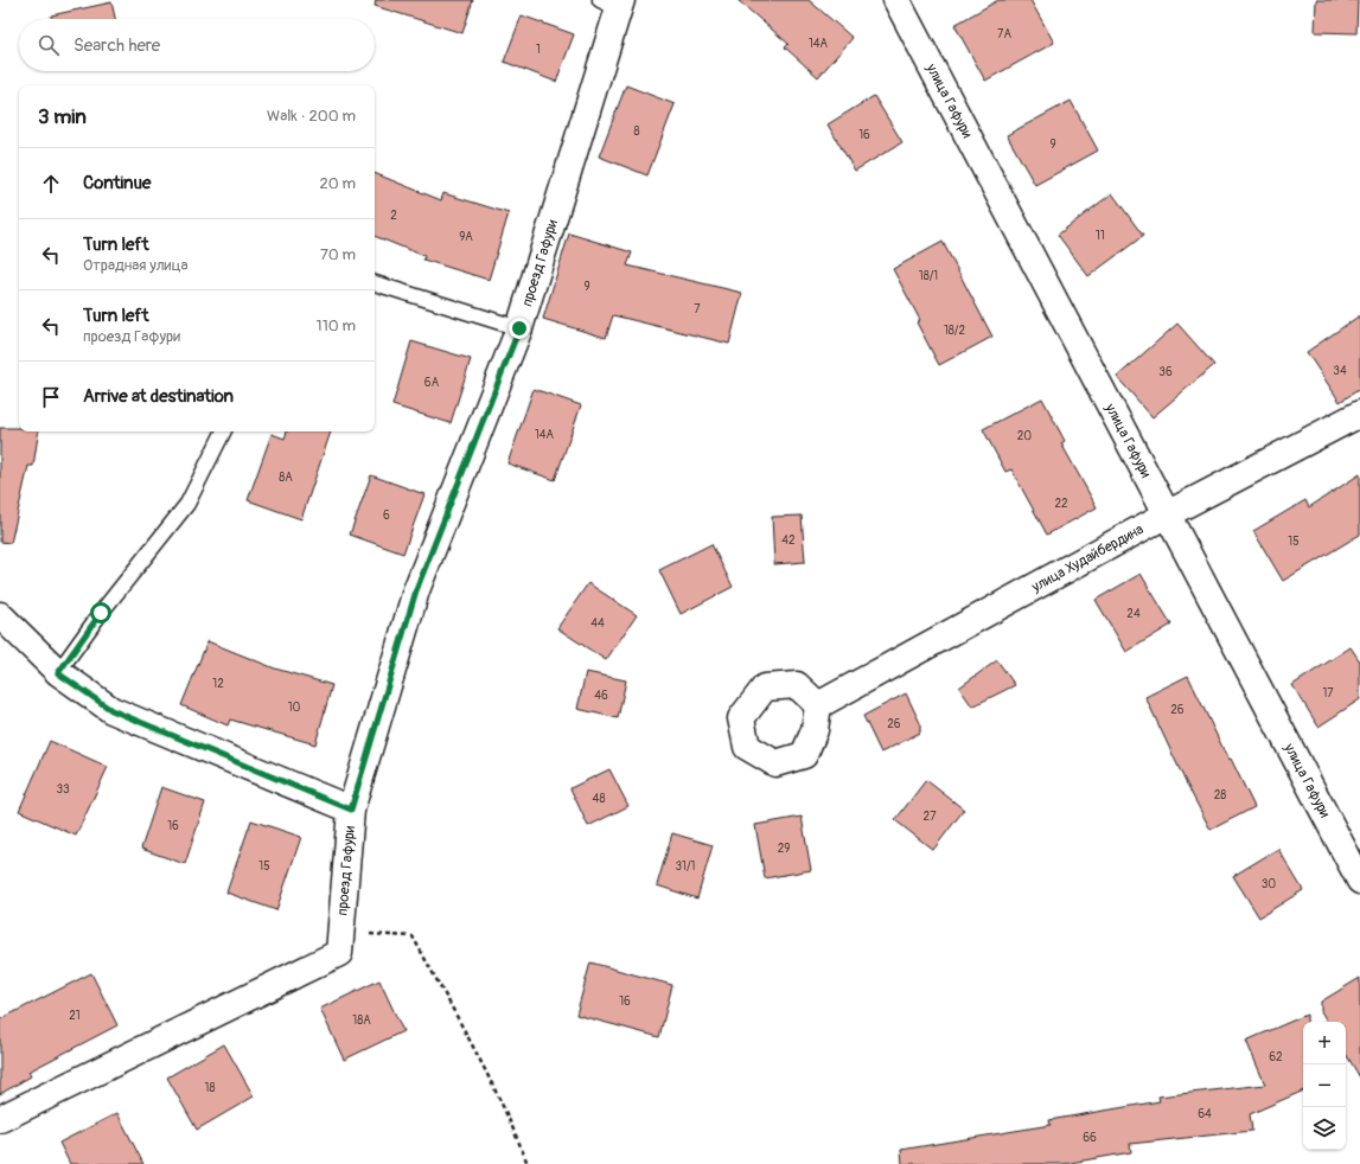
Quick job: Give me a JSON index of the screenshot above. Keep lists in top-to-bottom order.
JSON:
{
  "streets": {
    "street": ["улица Гафури", "проезд Гафури", "улица Худайбердина"]
  },
  "crossings": [
    ["улица Гафури", "улица Худайбердина"]
  ],
  "house_numbers": [
    "7А",
    "14А",
    "1",
    "8",
    "16",
    "9",
    "2",
    "11",
    "9А",
    "18/1",
    "9",
    "7",
    "18/2",
    "34",
    "36",
    "6А",
    "14А",
    "20",
    "8А",
    "22",
    "6",
    "42",
    "15",
    "24",
    "44",
    "12",
    "17",
    "46",
    "10",
    "26",
    "26",
    "33",
    "28",
    "48",
    "27",
    "16",
    "29",
    "15",
    "31/1",
    "30",
    "16",
    "21",
    "18А",
    "62",
    "18",
    "64",
    "66"
  ],
  "page": {
    "search": "Search here",
    "heading": ["3 min", "Walk · 200 m"],
    "list": [
      ["Continue", "20 m"],
      ["Turn left", "Отрадная улица", "70 m"],
      ["Turn left", "проезд Гафури", "110 m"],
      "Arrive at destination"
    ],
    "map_buttons": ["+", "−"]
  }
}
